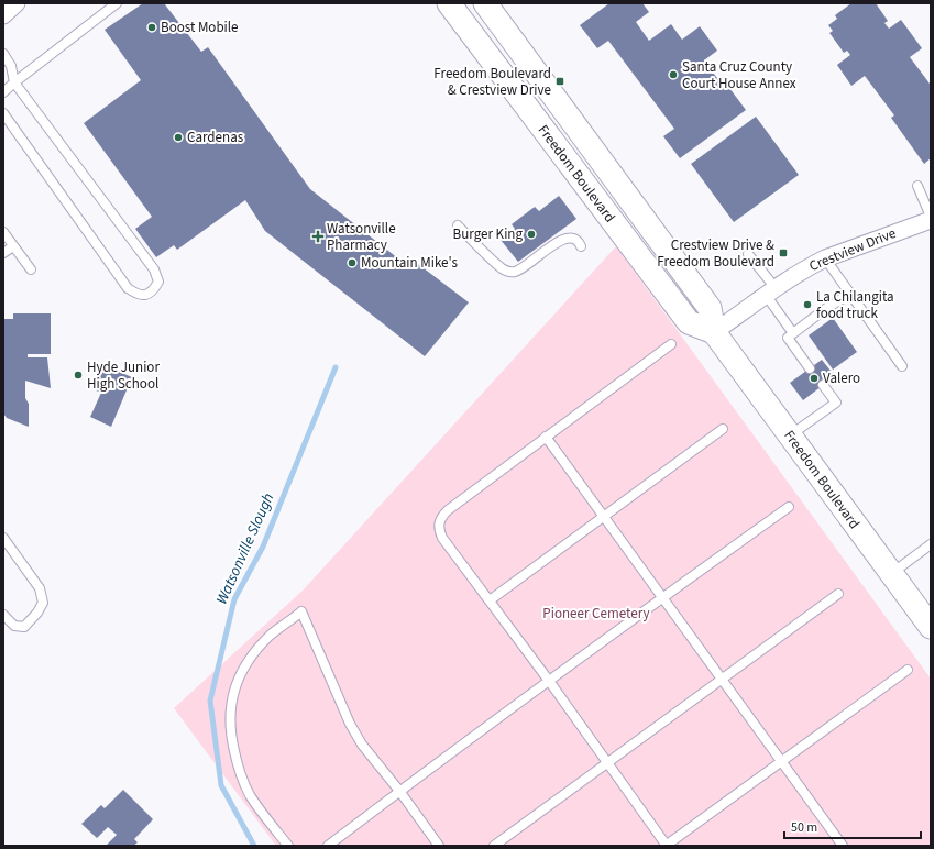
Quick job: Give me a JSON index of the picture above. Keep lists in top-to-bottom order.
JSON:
{
  "streets": {
    "main road": ["Freedom Boulevard"],
    "street": ["Crestview Drive"]
  },
  "crossings": [
    ["Freedom Boulevard", "Crestview Drive"]
  ],
  "water": ["Watsonville Slough"],
  "parks": ["Pioneer Cemetery"],
  "places": {
    "other": [
      "Boost Mobile",
      "Santa Cruz County Court House Annex",
      "Cardenas",
      "Burger King",
      "Mountain Mike's",
      "La Chilangita food truck",
      "Hyde Junior High School",
      "Valero"
    ],
    "transit": ["Freedom Boulevard & Crestview Drive", "Crestview Drive & Freedom Boulevard"],
    "health": ["Watsonville Pharmacy"]
  },
  "scale_bar": "50 m"
}
